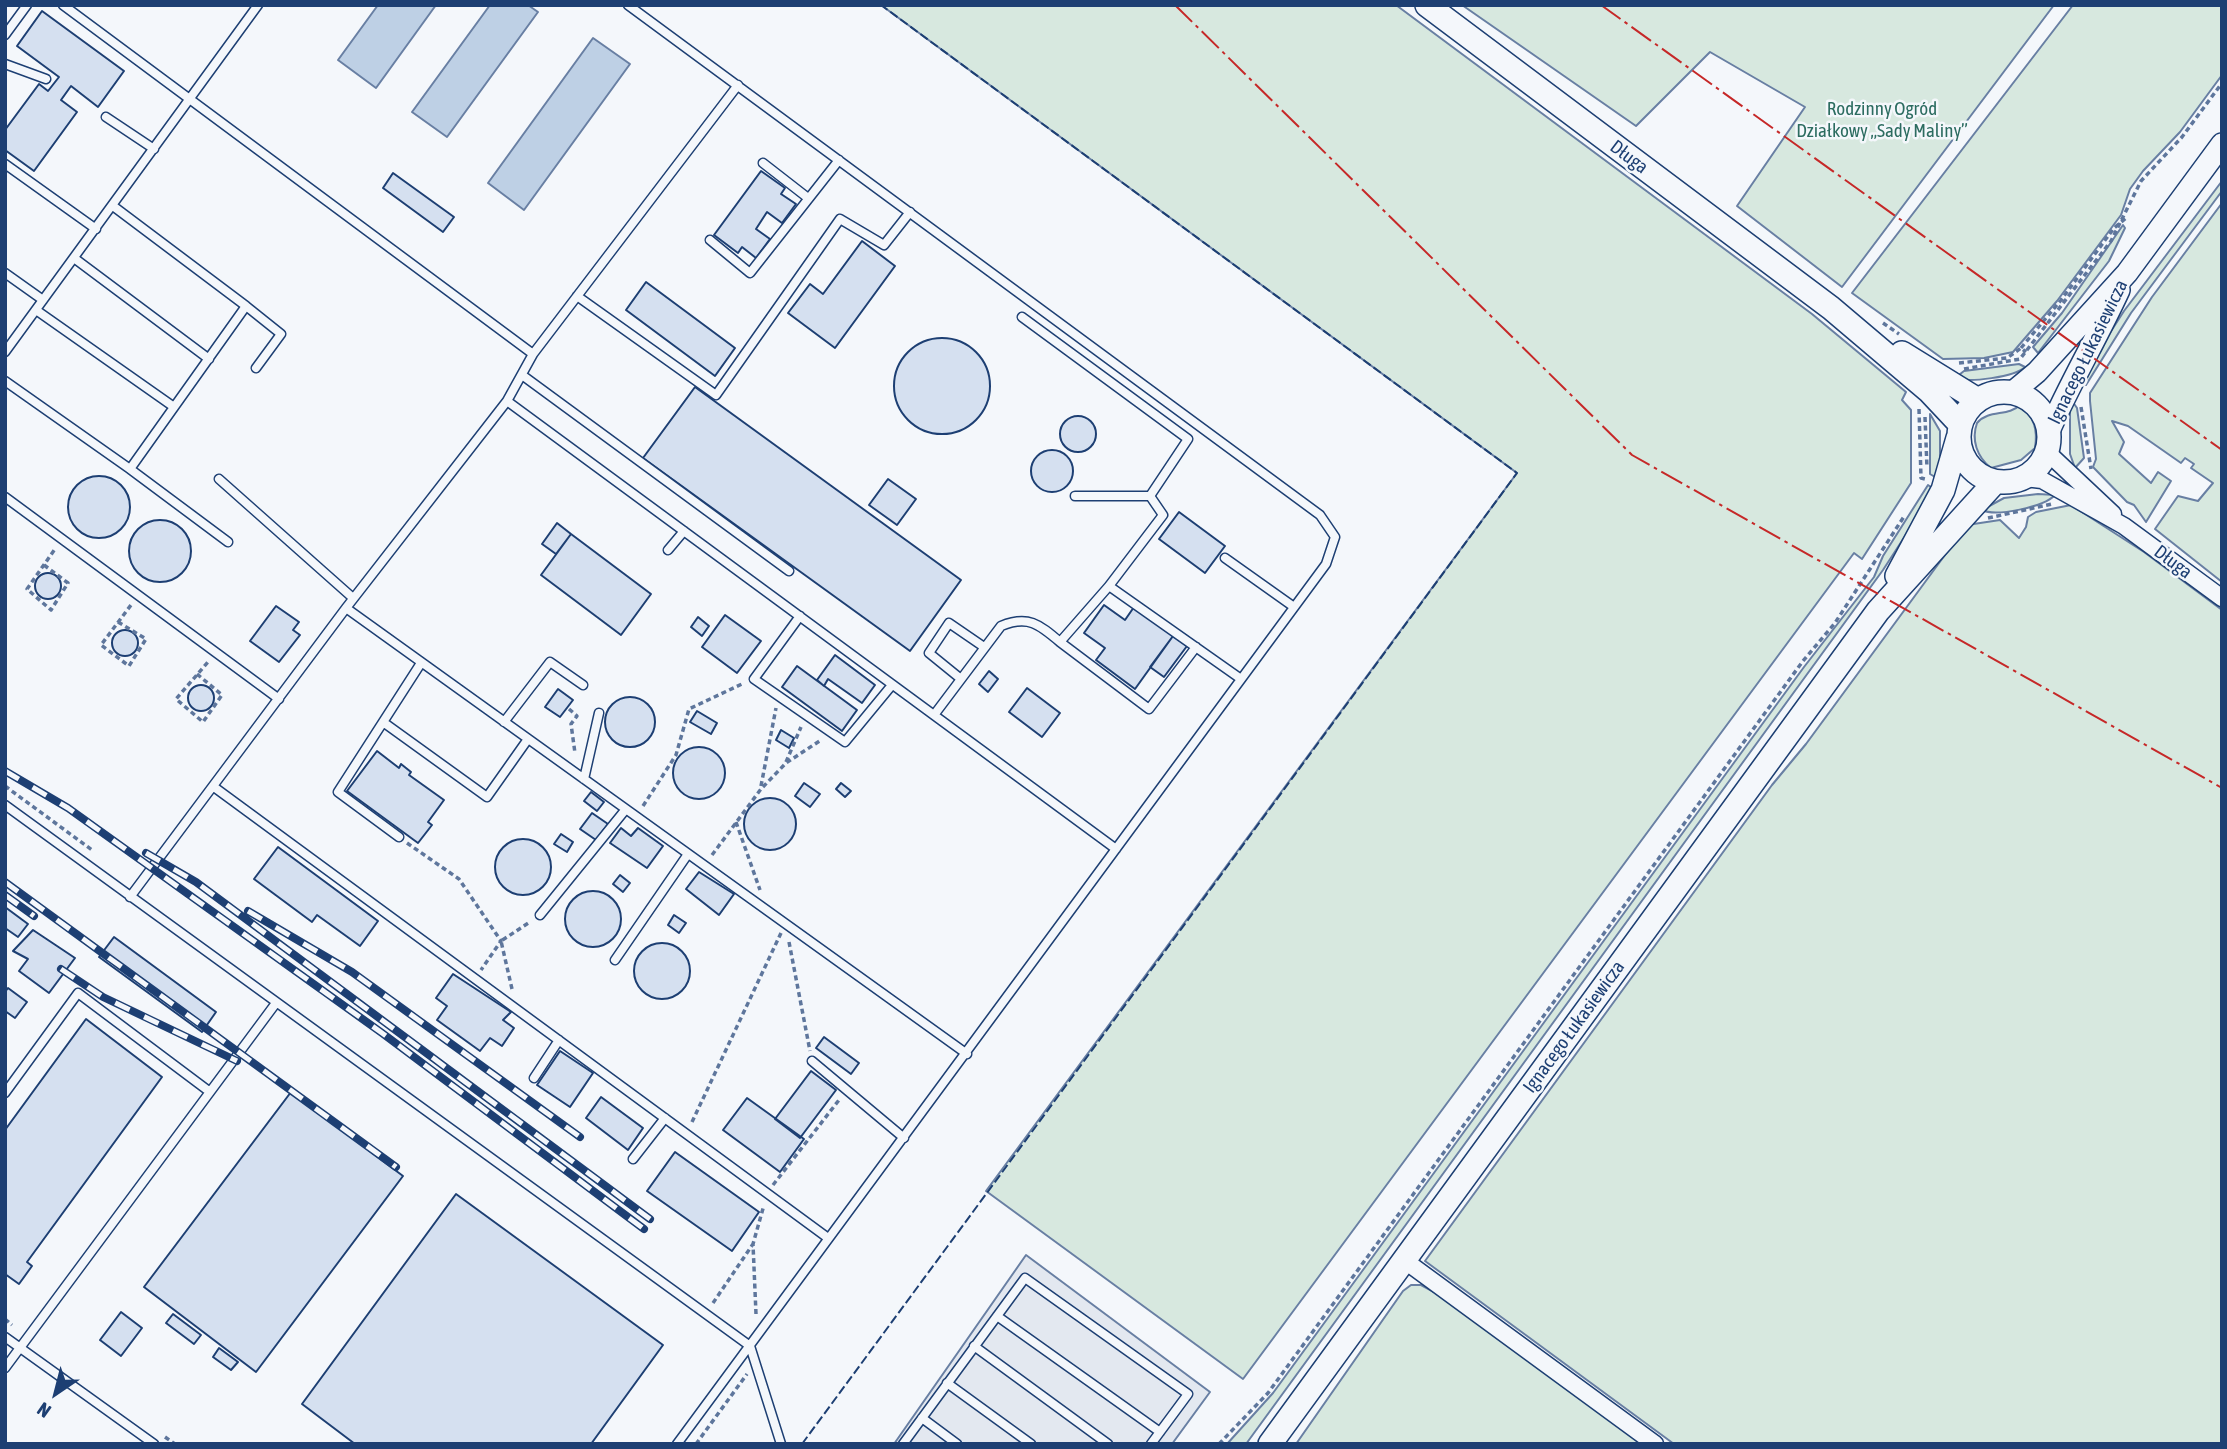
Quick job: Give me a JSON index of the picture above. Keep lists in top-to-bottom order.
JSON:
{
  "streets": {
    "main road": ["Długa", "Ignacego Łukasiewicza"]
  },
  "crossings": [
    ["Długa", "Ignacego Łukasiewicza"]
  ],
  "parks": ["Rodzinny Ogród Działkowy „Sady Maliny”"],
  "north": "bottom left"
}
